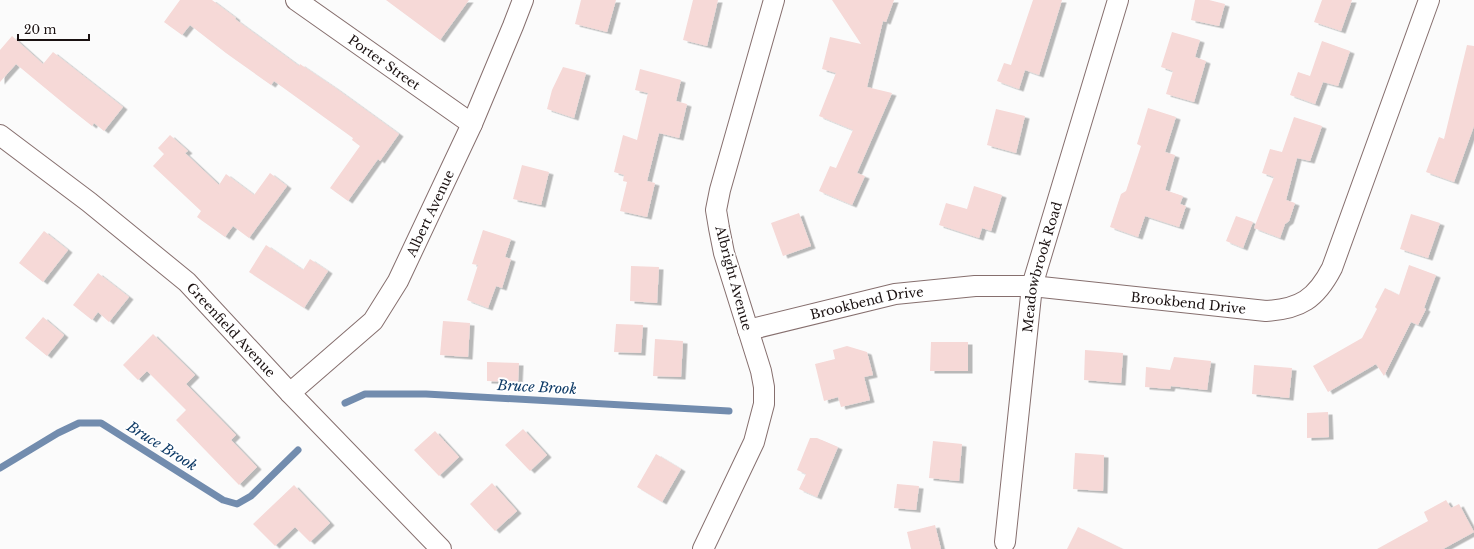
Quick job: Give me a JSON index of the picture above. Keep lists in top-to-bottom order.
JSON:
{
  "streets": {
    "street": [
      "Porter Street",
      "Albert Avenue",
      "Meadowbrook Road",
      "Albright Avenue",
      "Brookbend Drive",
      "Greenfield Avenue"
    ]
  },
  "crossings": [
    ["Porter Street", "Albert Avenue"],
    ["Albert Avenue", "Greenfield Avenue"],
    ["Meadowbrook Road", "Brookbend Drive"],
    ["Albright Avenue", "Brookbend Drive"]
  ],
  "water": ["Bruce Brook"],
  "scale_bar": "20 m"
}
